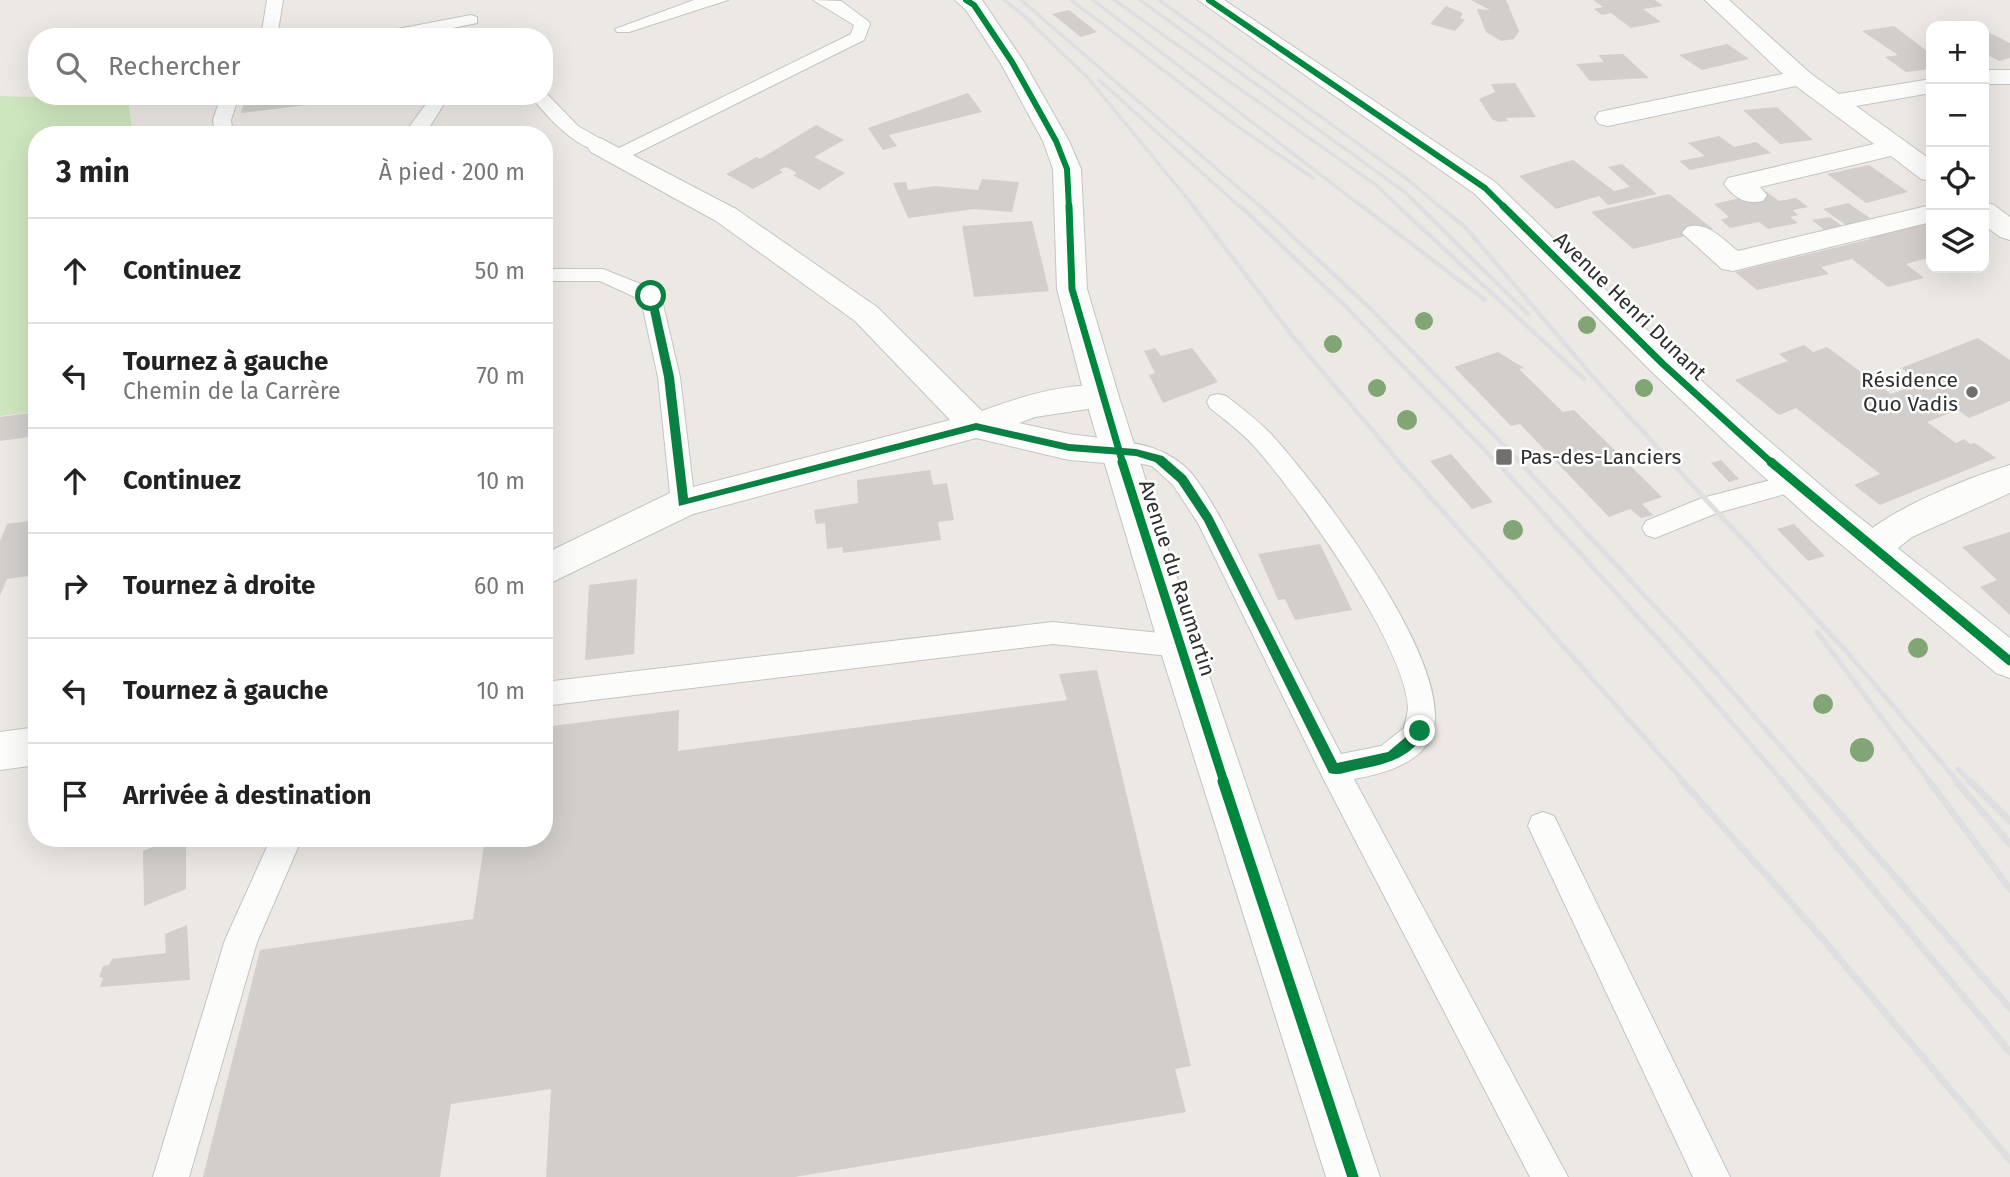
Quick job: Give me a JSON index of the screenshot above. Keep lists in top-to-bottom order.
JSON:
{
  "streets": {
    "street": ["Avenue Henri Dunant", "Avenue du Raumartin"]
  },
  "places": {
    "other": ["Résidence Quo Vadis"],
    "transit": ["Pas-des-Lanciers"]
  },
  "page": {
    "map_buttons": ["+", "−"],
    "search": "Rechercher",
    "heading": ["3 min", "À pied · 200 m"],
    "list": [
      ["Continuez", "50 m"],
      ["Tournez à gauche", "Chemin de la Carrère", "70 m"],
      ["Continuez", "10 m"],
      ["Tournez à droite", "60 m"],
      ["Tournez à gauche", "10 m"],
      "Arrivée à destination"
    ]
  }
}
